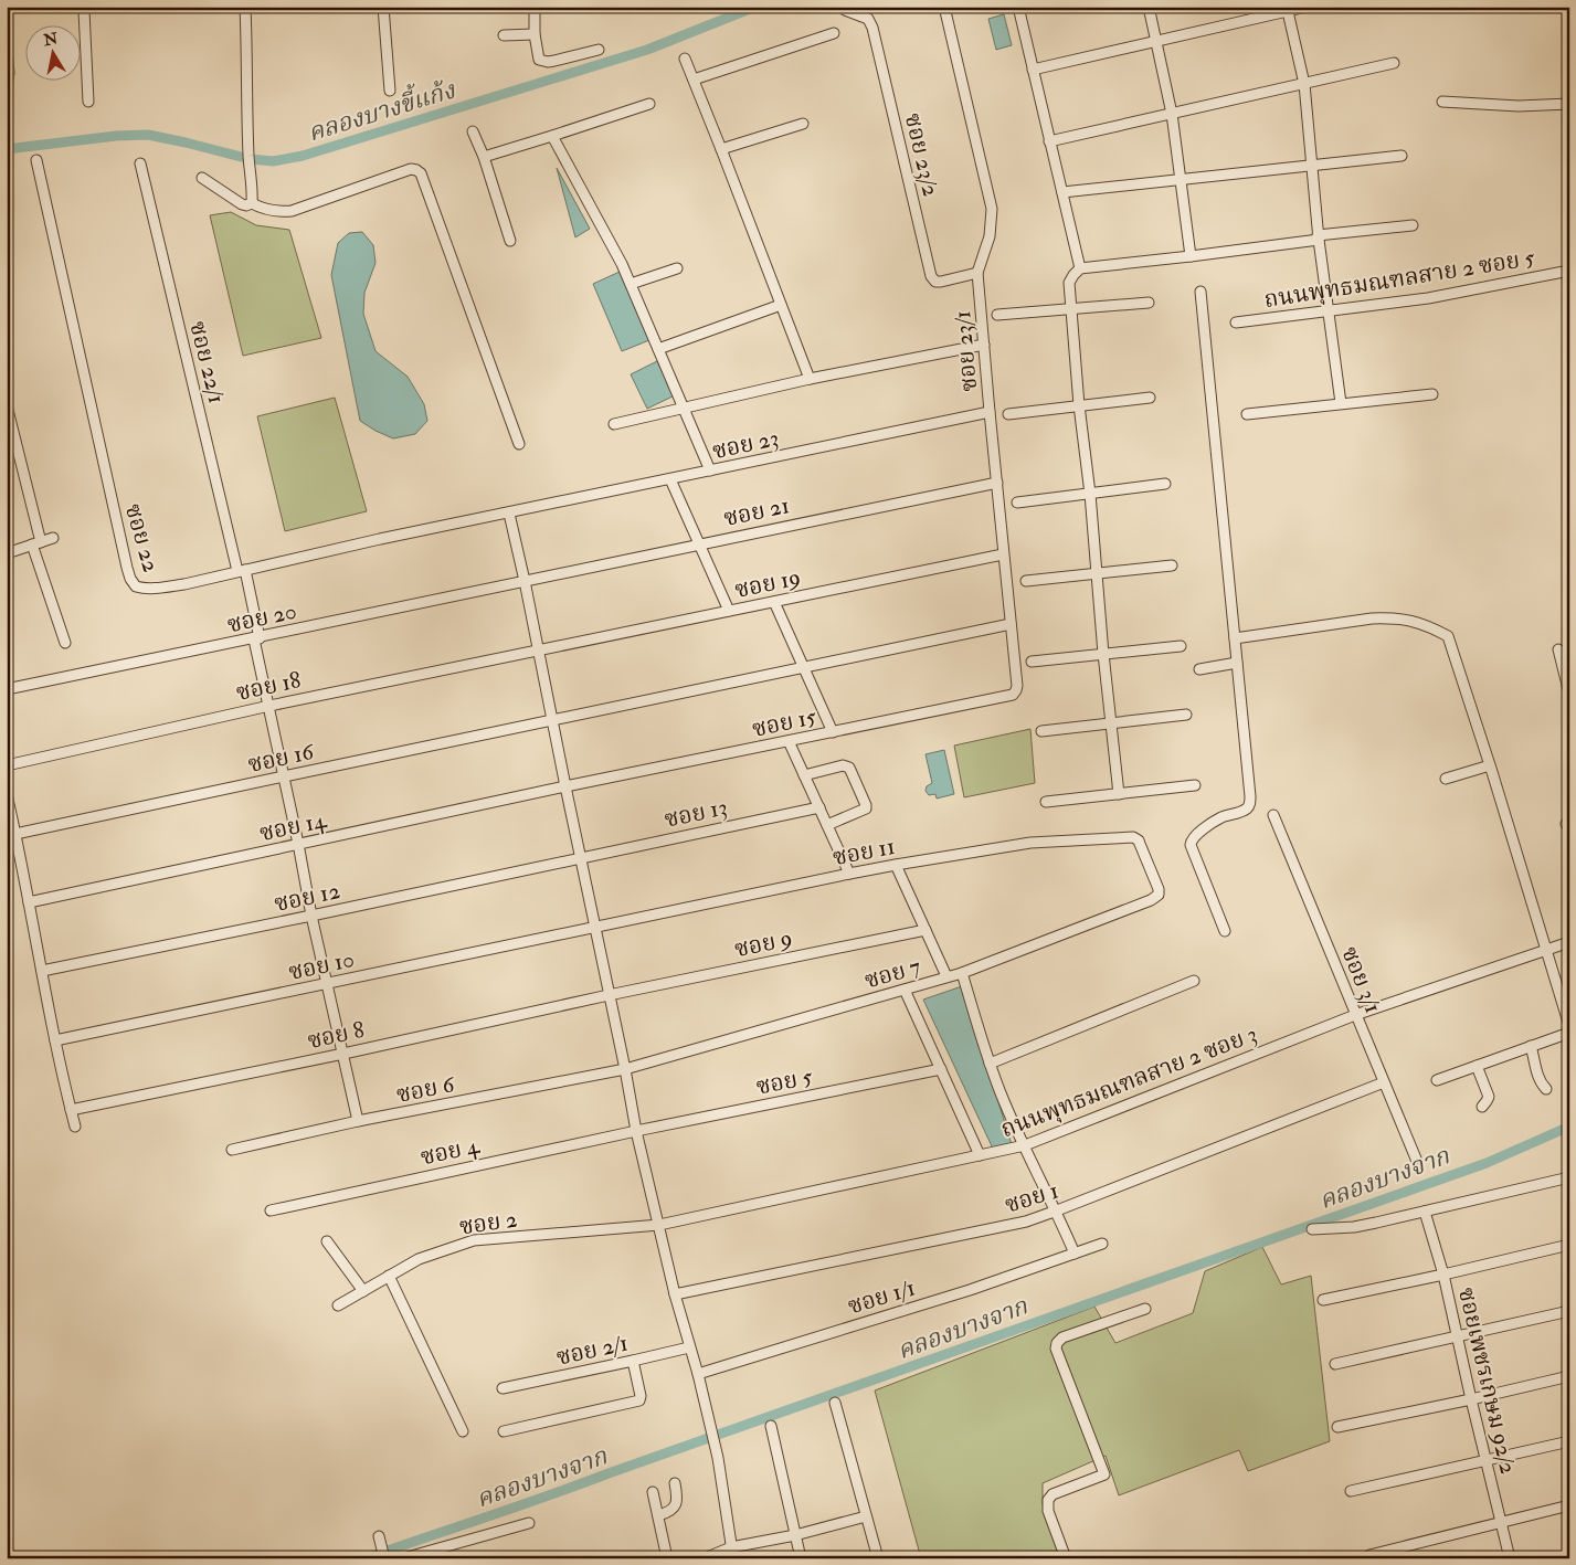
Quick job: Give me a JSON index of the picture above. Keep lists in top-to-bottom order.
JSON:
{
  "streets": {
    "street": [
      "ซอย 23/2",
      "ถนนพุทธมณฑลสาย 2 ซอย 5",
      "ซอย 23/1",
      "ซอย 22/1",
      "ซอย 23",
      "ซอย 21",
      "ซอย 22",
      "ซอย 19",
      "ซอย 20",
      "ซอย 18",
      "ซอย 15",
      "ซอย 16",
      "ซอย 13",
      "ซอย 14",
      "ซอย 11",
      "ซอย 12",
      "ซอย 9",
      "ซอย 10",
      "ซอย 7",
      "ซอย 3/1",
      "ซอย 8",
      "ซอย 5",
      "ถนนพุทธมณฑลสาย 2 ซอย 3",
      "ซอย 6",
      "ซอย 4",
      "ซอย 1",
      "ซอย 2",
      "ซอย 1/1",
      "ซอย 2/1",
      "ซอยเพชรเกษม 92/2"
    ]
  },
  "crossings": [
    ["ซอย 23/2", "ซอย 23/1"],
    ["ซอย 23/1", "ซอย 23"],
    ["ซอย 23/1", "ซอย 21"],
    ["ซอย 23/1", "ซอย 19"],
    ["ซอย 23/1", "ซอย 15"],
    ["ซอย 23/1", "ซอย 16"],
    ["ซอย 22/1", "ซอย 22"],
    ["ซอย 22/1", "ซอย 20"],
    ["ซอย 22/1", "ซอย 18"],
    ["ซอย 22/1", "ซอย 16"],
    ["ซอย 22/1", "ซอย 14"],
    ["ซอย 22/1", "ซอย 12"],
    ["ซอย 22/1", "ซอย 10"],
    ["ซอย 22/1", "ซอย 8"],
    ["ซอย 22/1", "ซอย 6"],
    ["ซอย 23", "ซอย 22"],
    ["ซอย 21", "ซอย 20"],
    ["ซอย 19", "ซอย 18"],
    ["ซอย 15", "ซอย 14"],
    ["ซอย 13", "ซอย 12"],
    ["ซอย 11", "ซอย 10"],
    ["ซอย 11", "ซอย 7"],
    ["ซอย 9", "ซอย 8"],
    ["ซอย 7", "ซอย 6"],
    ["ซอย 3/1", "ถนนพุทธมณฑลสาย 2 ซอย 3"],
    ["ซอย 3/1", "ซอย 1"],
    ["ซอย 5", "ซอย 4"],
    ["ถนนพุทธมณฑลสาย 2 ซอย 3", "ซอย 2"]
  ],
  "water": ["คลองบางขี้แก้ง", "คลองบางจาก"],
  "north": "top"
}
